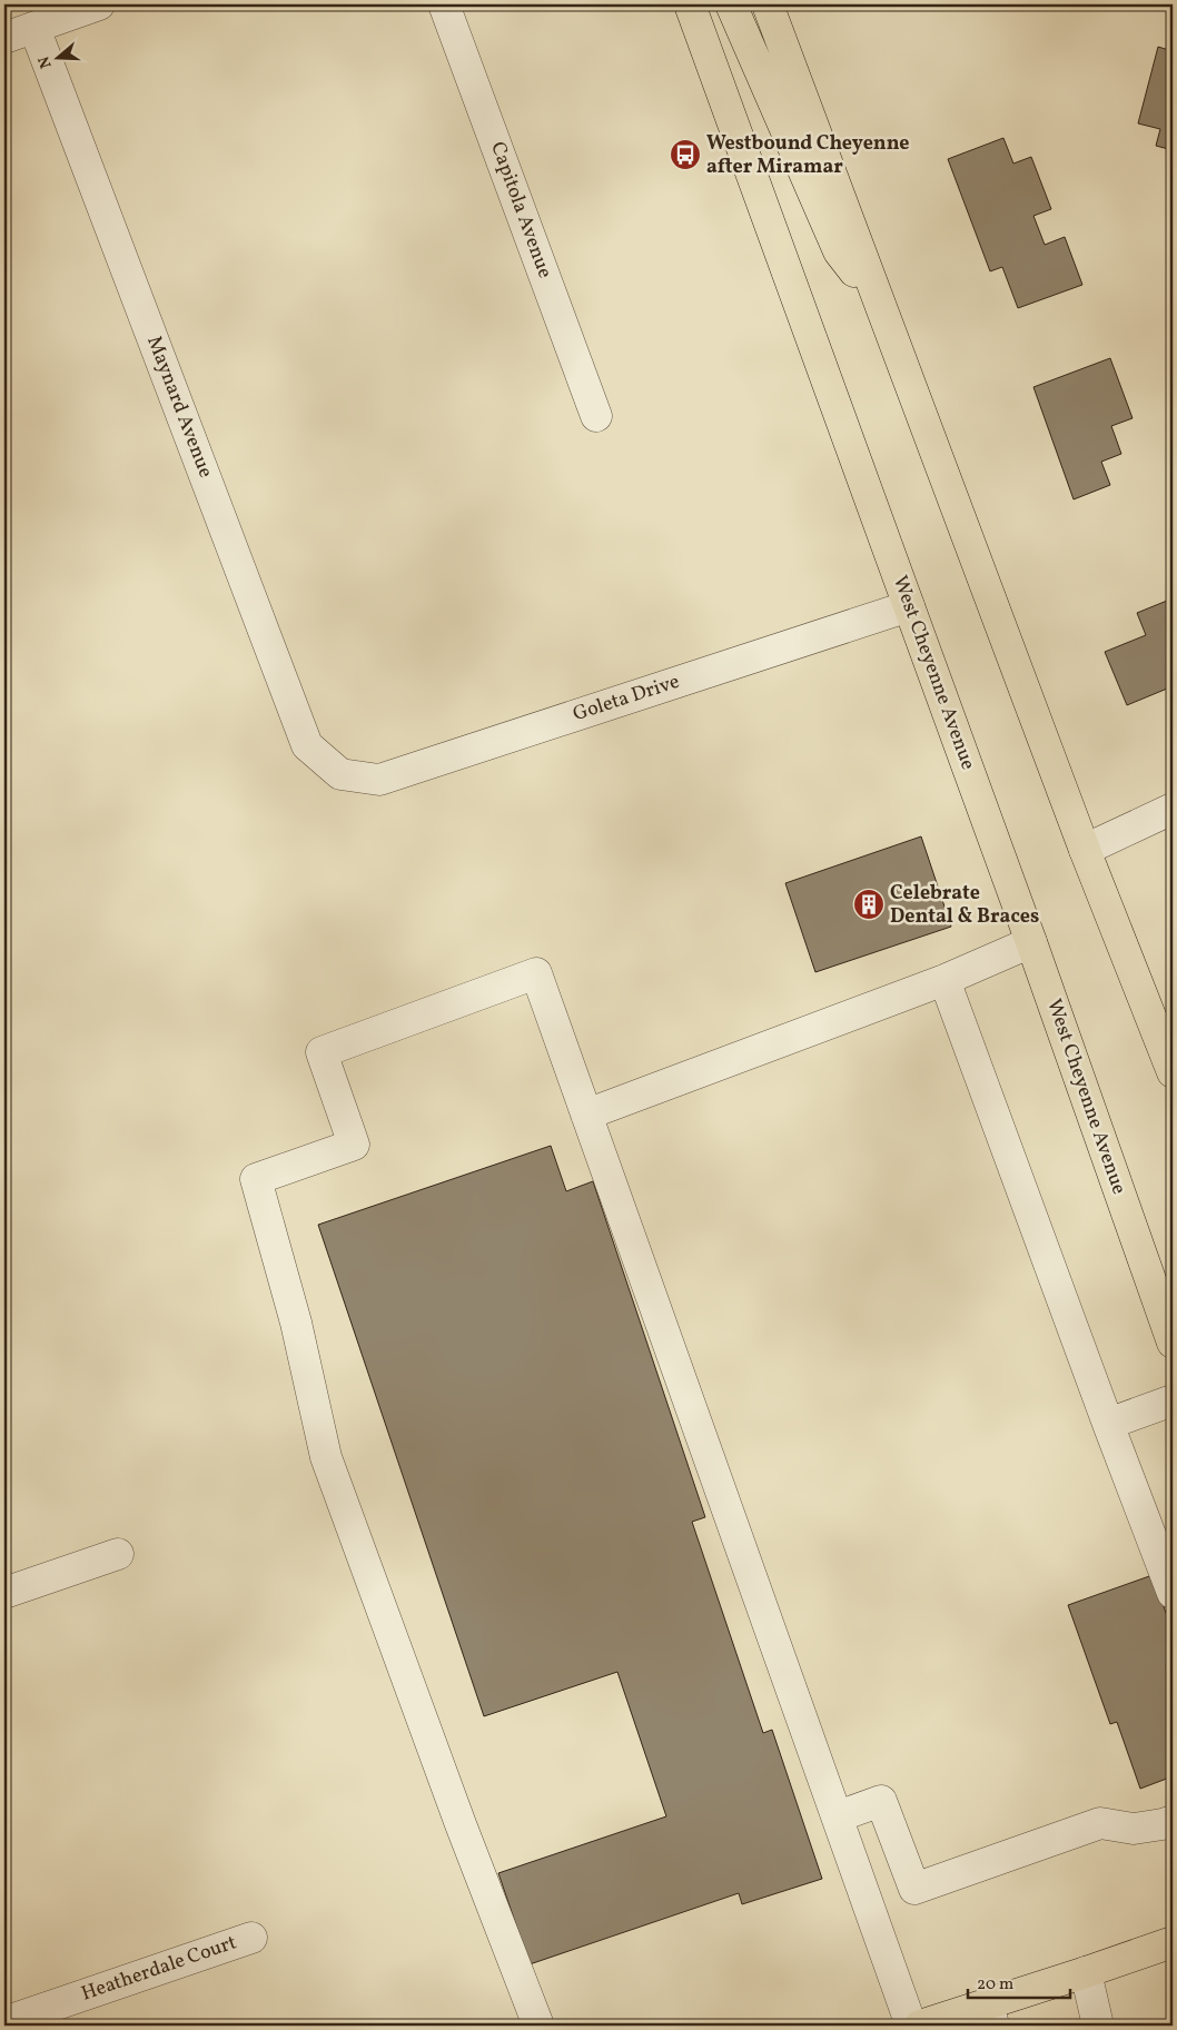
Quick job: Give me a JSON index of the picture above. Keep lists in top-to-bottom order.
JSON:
{
  "streets": {
    "main road": ["West Cheyenne Avenue"],
    "street": [
      "Capitola Avenue",
      "Maynard Avenue",
      "Goleta Drive",
      "Heatherdale Court"
    ]
  },
  "crossings": [
    ["Maynard Avenue", "Goleta Drive"],
    ["West Cheyenne Avenue", "Goleta Drive"]
  ],
  "places": {
    "bus stop": ["Westbound Cheyenne after Miramar"],
    "building": ["Celebrate Dental & Braces"]
  },
  "scale_bar": "20 m",
  "north": "left"
}
